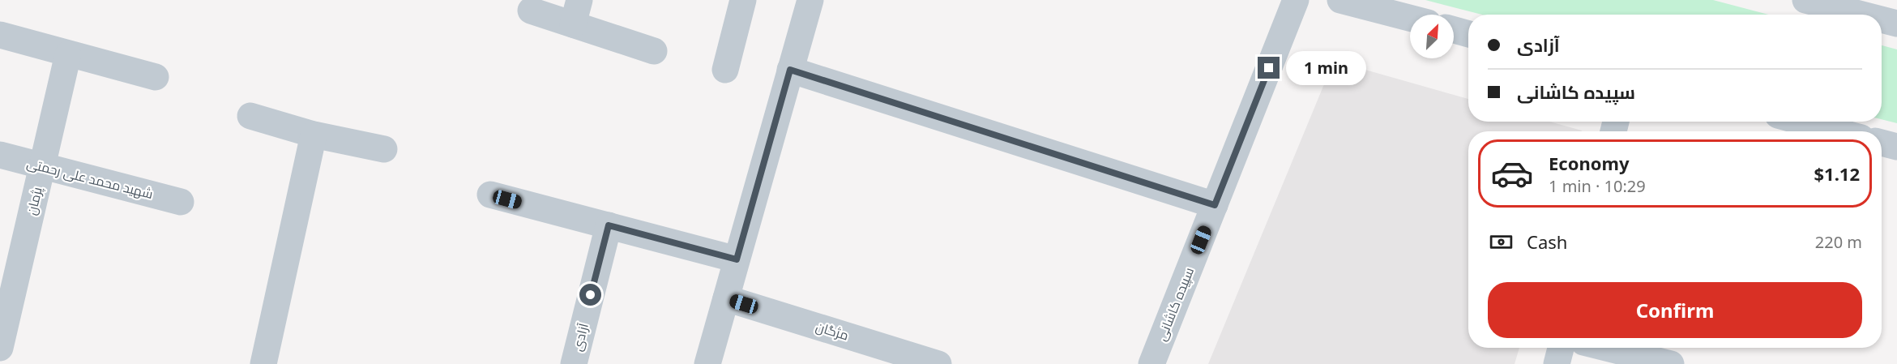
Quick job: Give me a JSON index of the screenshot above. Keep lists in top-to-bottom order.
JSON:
{
  "streets": {
    "street": [
      "شهید محمد علی رحمتی",
      "پژمان",
      "سپیده کاشانی",
      "مژگان",
      "آزادی"
    ]
  },
  "crossings": [
    ["شهید محمد علی رحمتی", "پژمان"]
  ],
  "north": "top right",
  "page": {
    "banner": ["آزادی", "سپیده کاشانی"],
    "bubble": "1 min",
    "list": [
      {
        "name": "Economy",
        "note": "1 min · 10:29",
        "value": "$1.12"
      }
    ],
    "pay": ["Cash", "220 m"],
    "buttons": "Confirm"
  }
}
